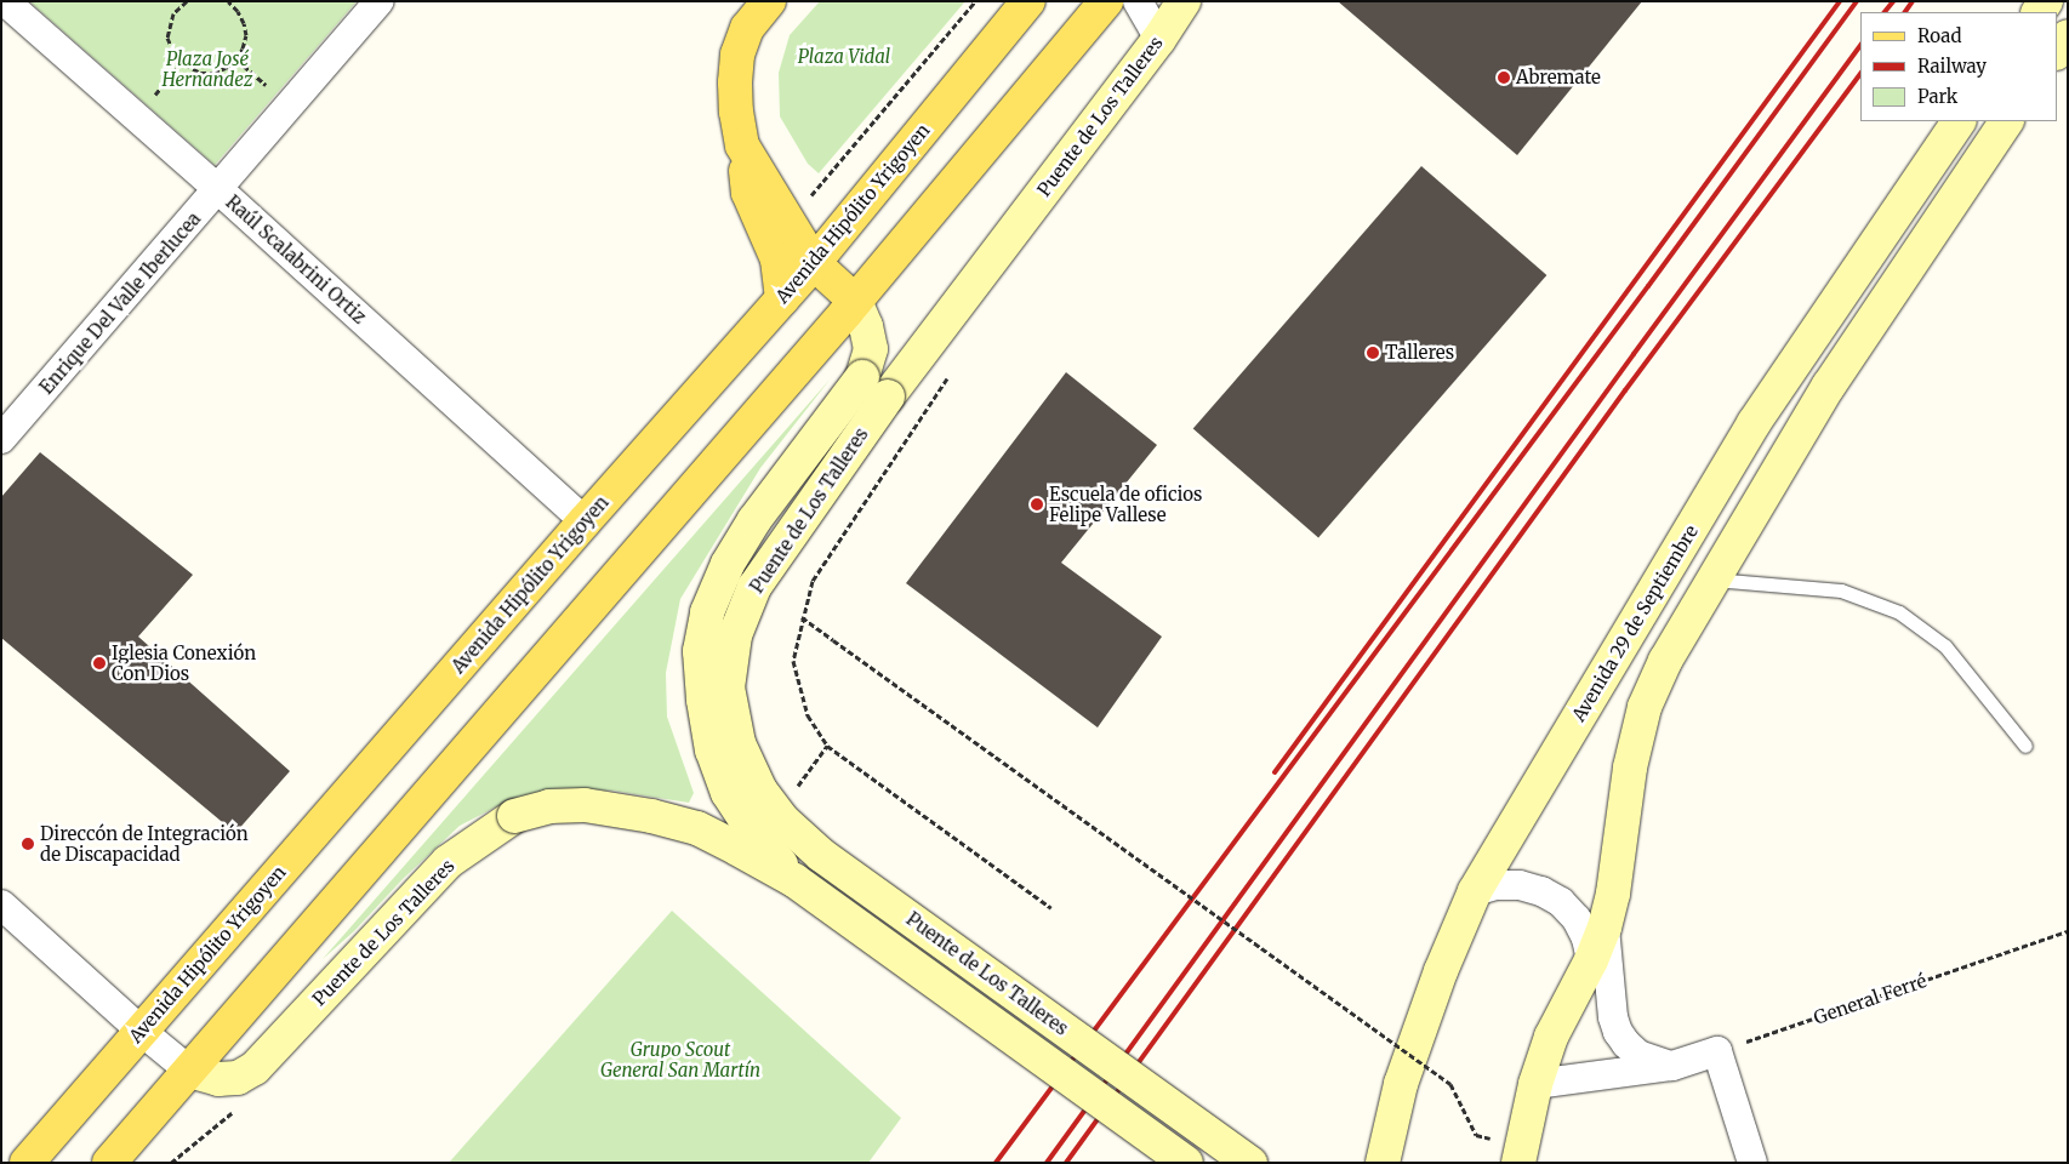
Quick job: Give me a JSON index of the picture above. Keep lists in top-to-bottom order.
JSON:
{
  "streets": {
    "main road": ["Puente de Los Talleres", "Avenida Hipólito Yrigoyen", "Avenida 29 de Septiembre"],
    "street": ["Raúl Scalabrini Ortiz", "Enrique Del Valle Iberlucea"],
    "path": ["General Ferré"]
  },
  "crossings": [
    ["Avenida Hipólito Yrigoyen", "Raúl Scalabrini Ortiz"],
    ["Raúl Scalabrini Ortiz", "Enrique Del Valle Iberlucea"]
  ],
  "parks": ["Plaza Vidal", "Plaza José Hernandez", "Grupo Scout General San Martín"],
  "places": [
    "Abremate",
    "Talleres",
    "Escuela de oficios Felipe Vallese",
    "Iglesia Conexión Con Dios",
    "Direccón de Integración de Discapacidad"
  ],
  "legend": ["Road", "Railway", "Park"]
}
